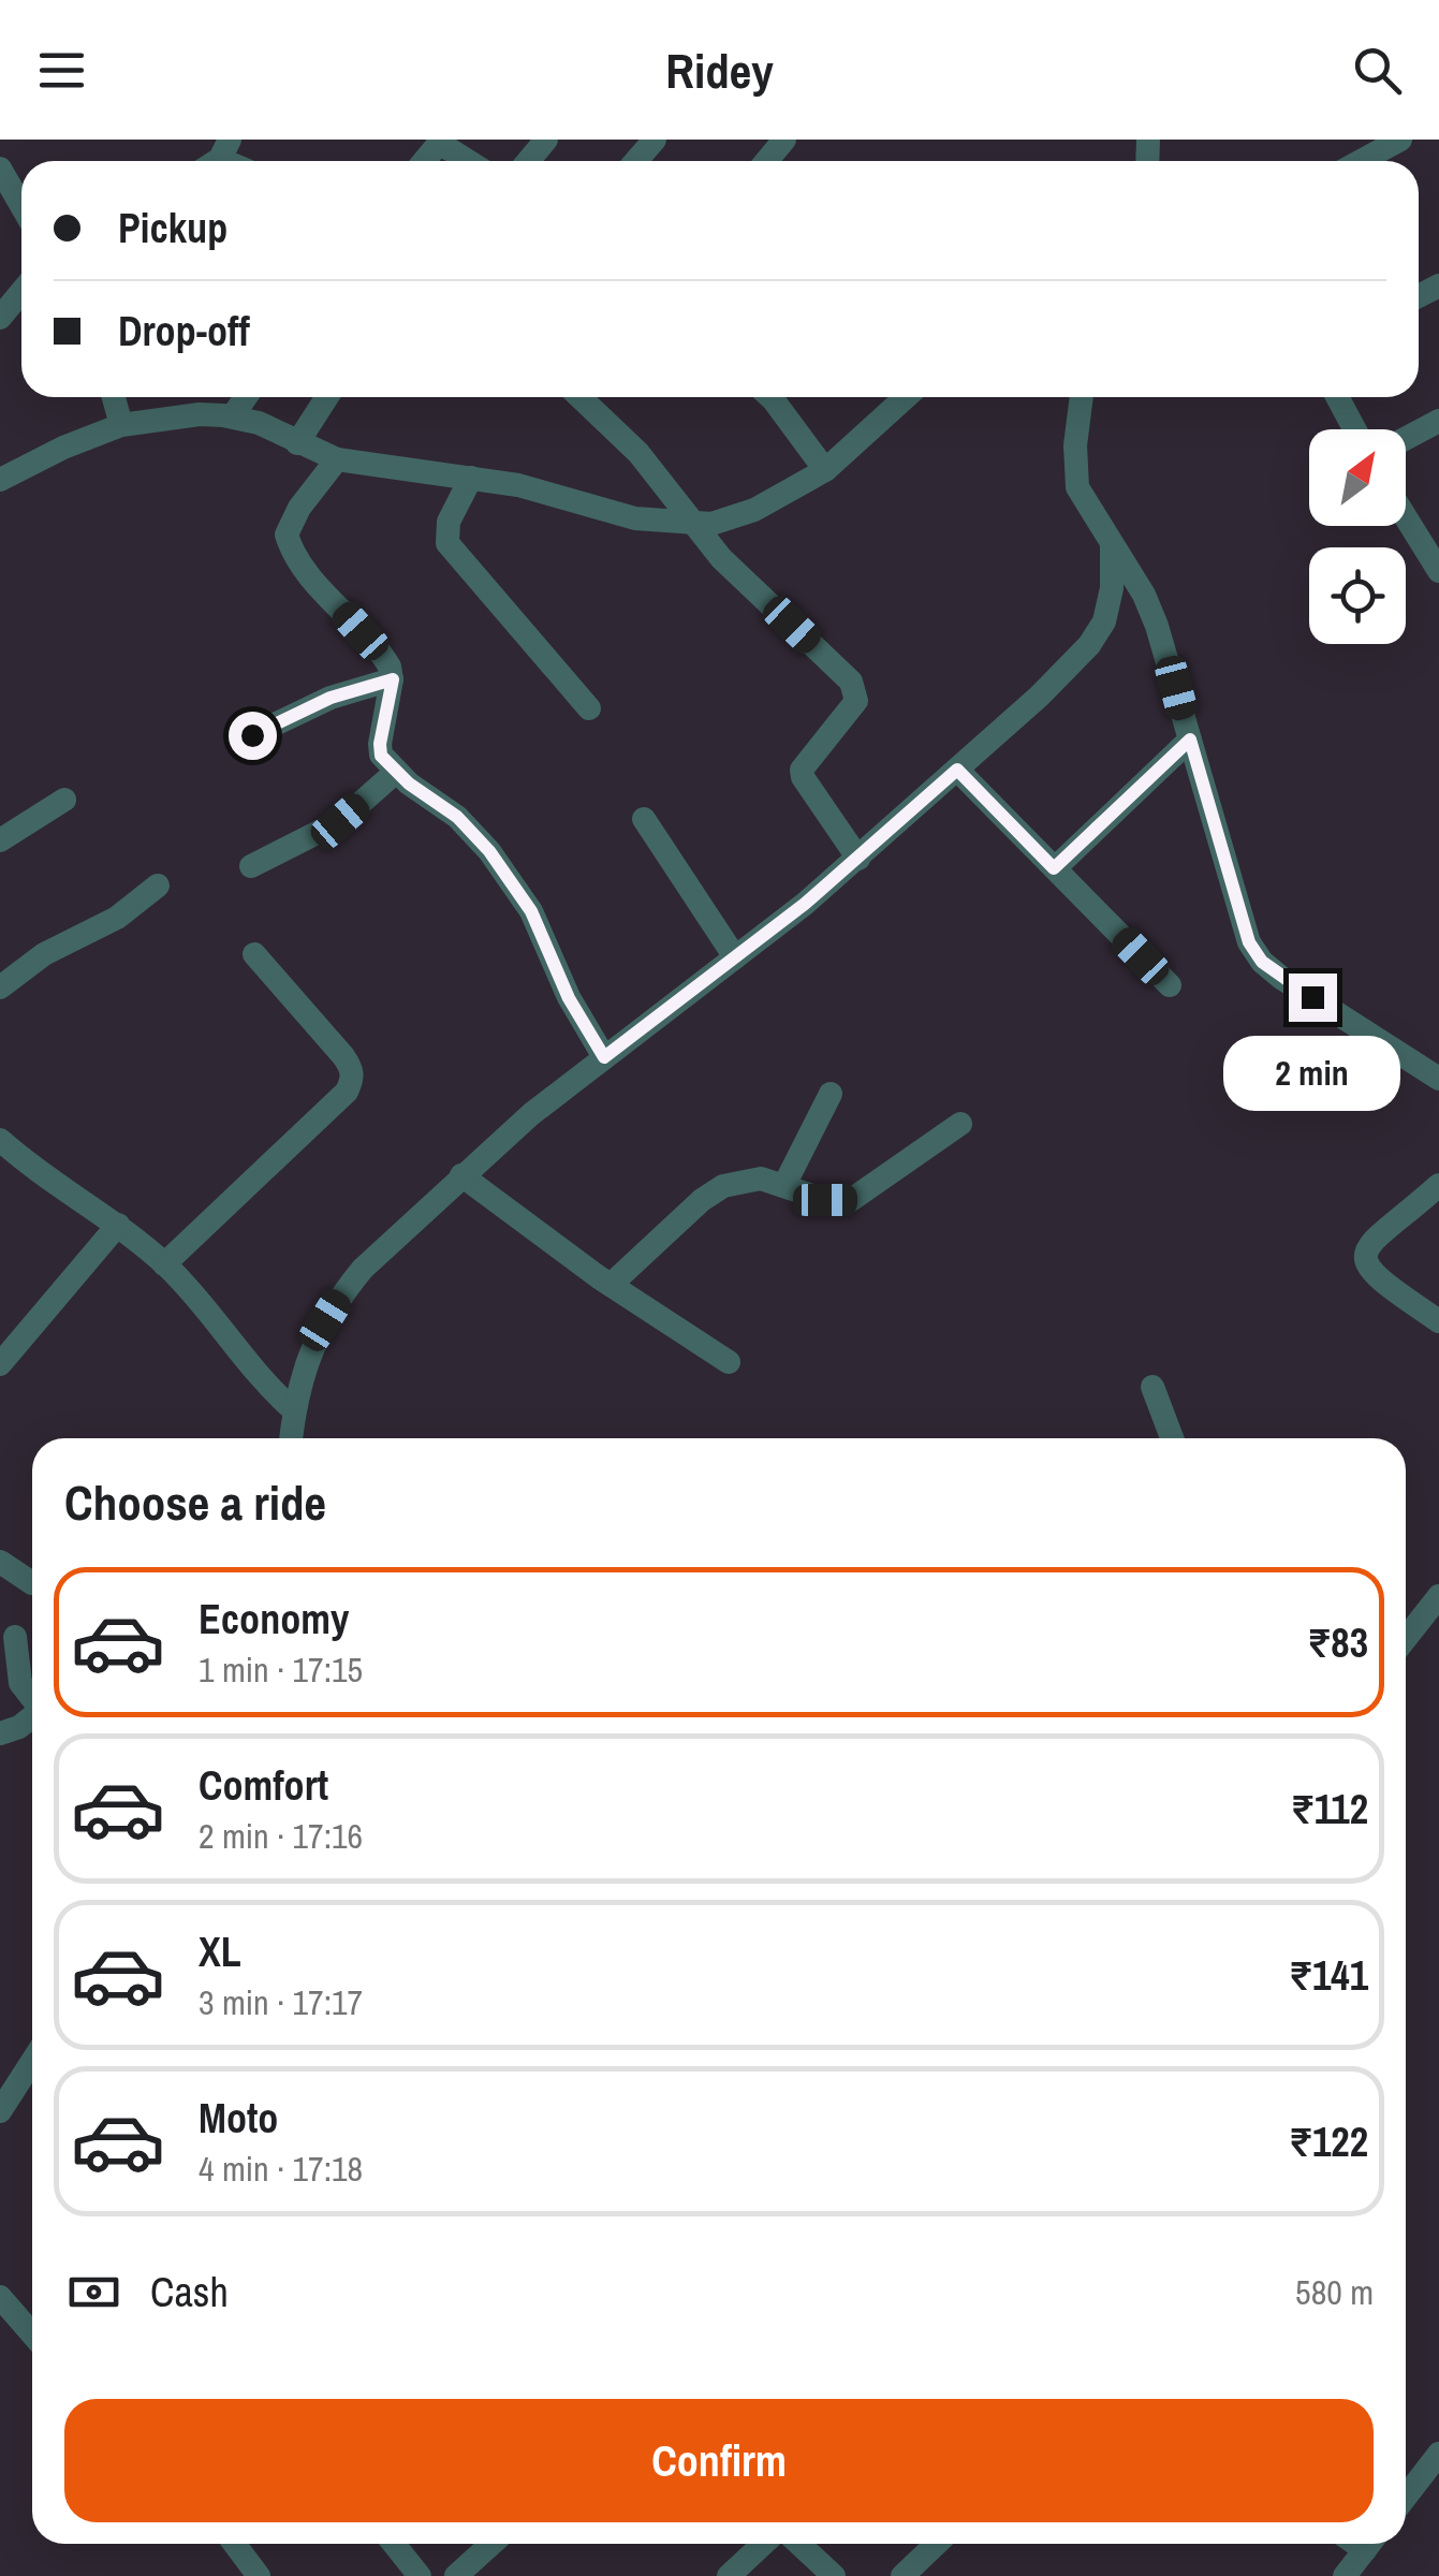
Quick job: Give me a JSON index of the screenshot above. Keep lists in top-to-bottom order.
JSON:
{
  "north": "top right",
  "page": {
    "header": "Ridey",
    "banner": ["Pickup", "Drop-off"],
    "bubble": "2 min",
    "heading": "Choose a ride",
    "list": [
      {
        "name": "Economy",
        "note": "1 min · 17:15",
        "value": "₹83"
      },
      {
        "name": "Comfort",
        "note": "2 min · 17:16",
        "value": "₹112"
      },
      {
        "name": "XL",
        "note": "3 min · 17:17",
        "value": "₹141"
      },
      {
        "name": "Moto",
        "note": "4 min · 17:18",
        "value": "₹122"
      }
    ],
    "pay": ["Cash", "580 m"],
    "buttons": "Confirm"
  }
}
